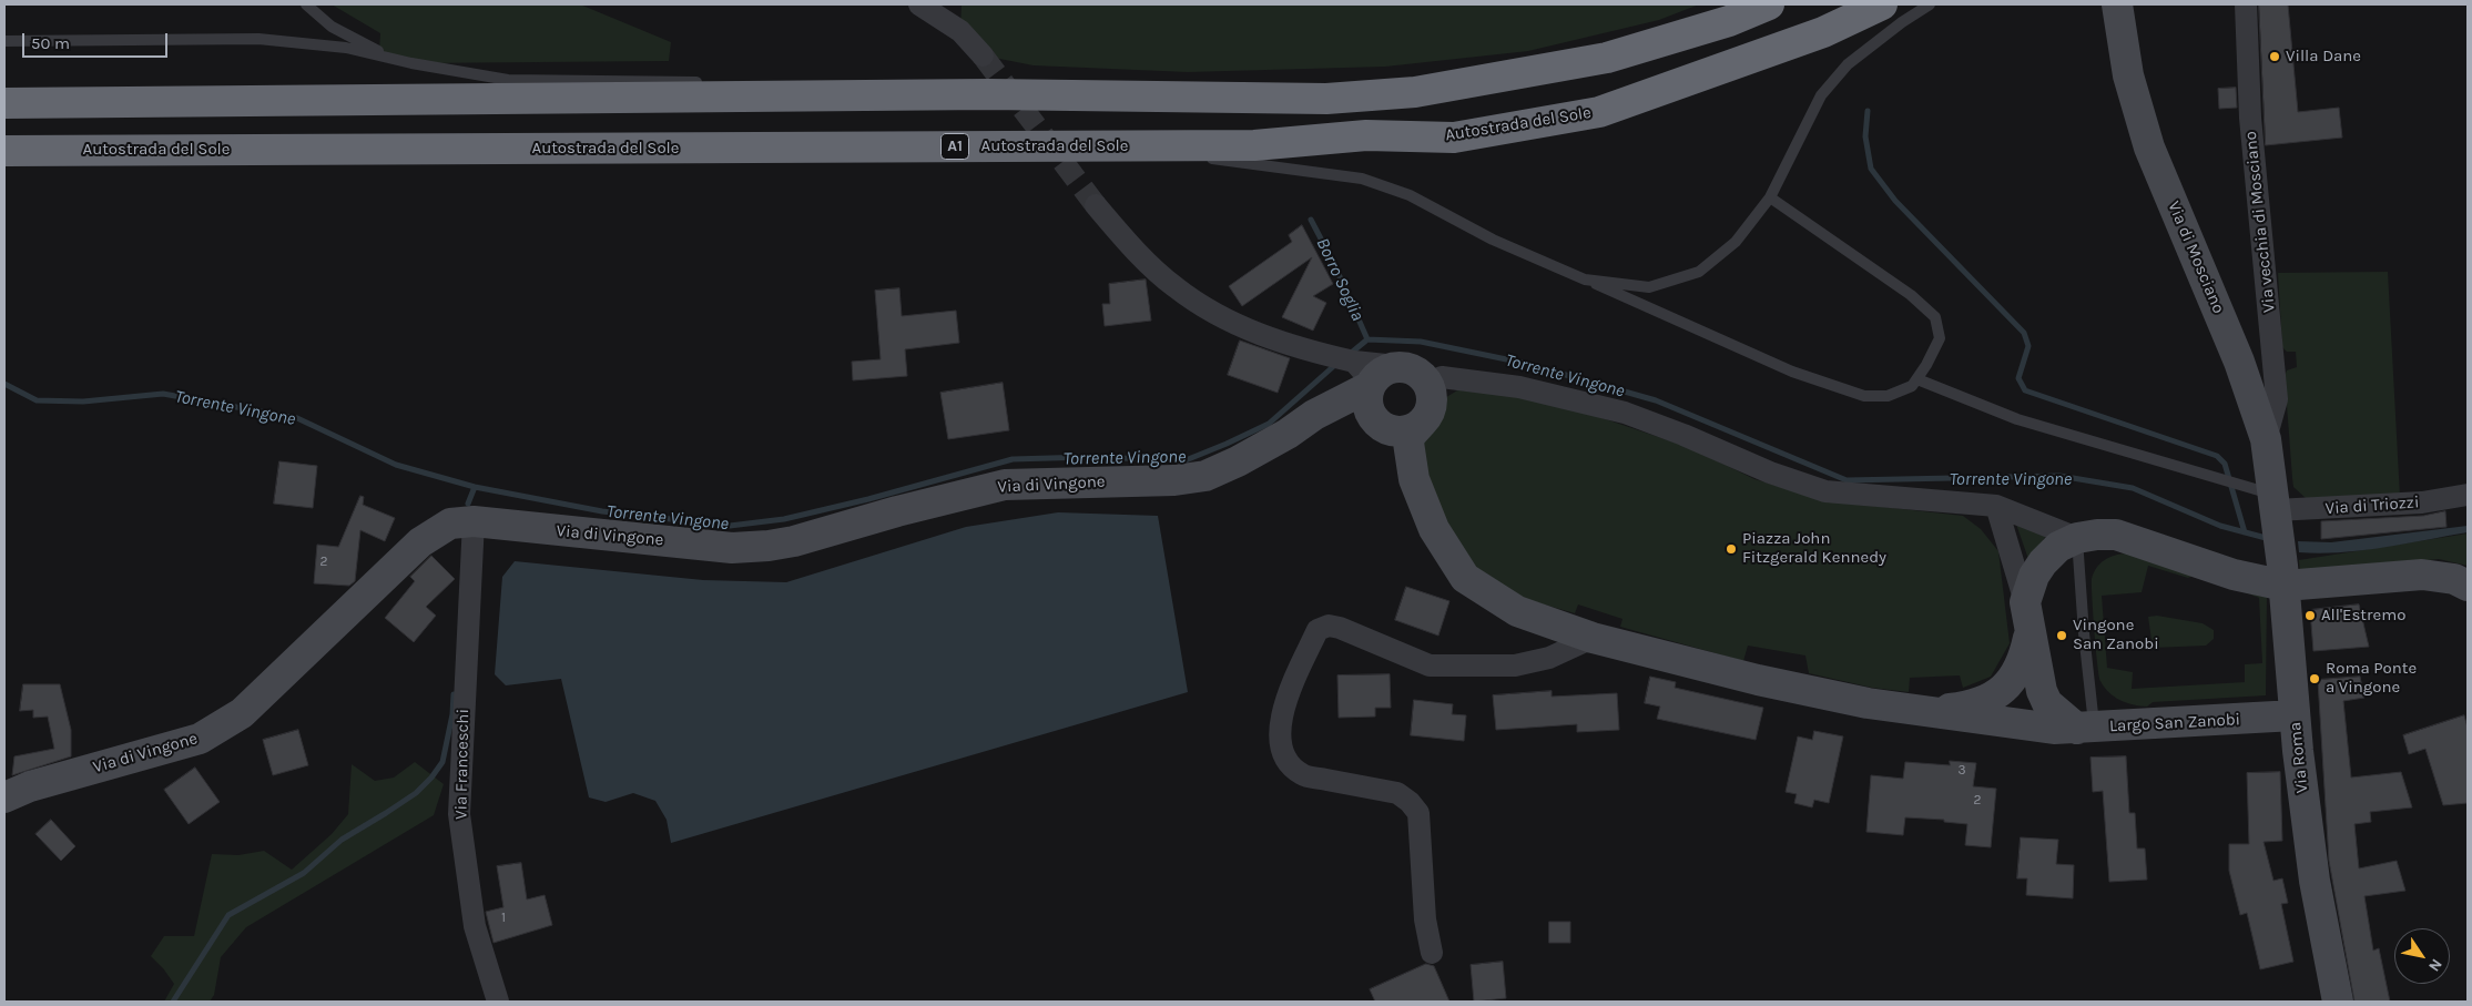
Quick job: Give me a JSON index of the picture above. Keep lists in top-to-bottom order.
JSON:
{
  "streets": {
    "highway": ["Autostrada del Sole", "A1"],
    "street": [
      "Via vecchia di Mosciano",
      "Via di Mosciano",
      "Via di Vingone",
      "Via di Triozzi",
      "Largo San Zanobi",
      "Via Roma",
      "Via Franceschi"
    ]
  },
  "crossings": [
    ["Via vecchia di Mosciano", "Via di Mosciano"],
    ["Via di Mosciano", "Via di Triozzi"],
    ["Via di Mosciano", "Via Roma"],
    ["Via di Vingone", "Via Franceschi"],
    ["Via di Triozzi", "Via Roma"],
    ["Largo San Zanobi", "Via Roma"]
  ],
  "water": ["Borro Soglia", "Torrente Vingone"],
  "places": [
    "Villa Dane",
    "Piazza John Fitzgerald Kennedy",
    "All'Estremo",
    "Vingone San Zanobi",
    "Roma Ponte a Vingone"
  ],
  "house_numbers": [
    "2",
    "3",
    "2",
    "1"
  ],
  "scale_bar": "50 m",
  "north": "bottom right"
}
